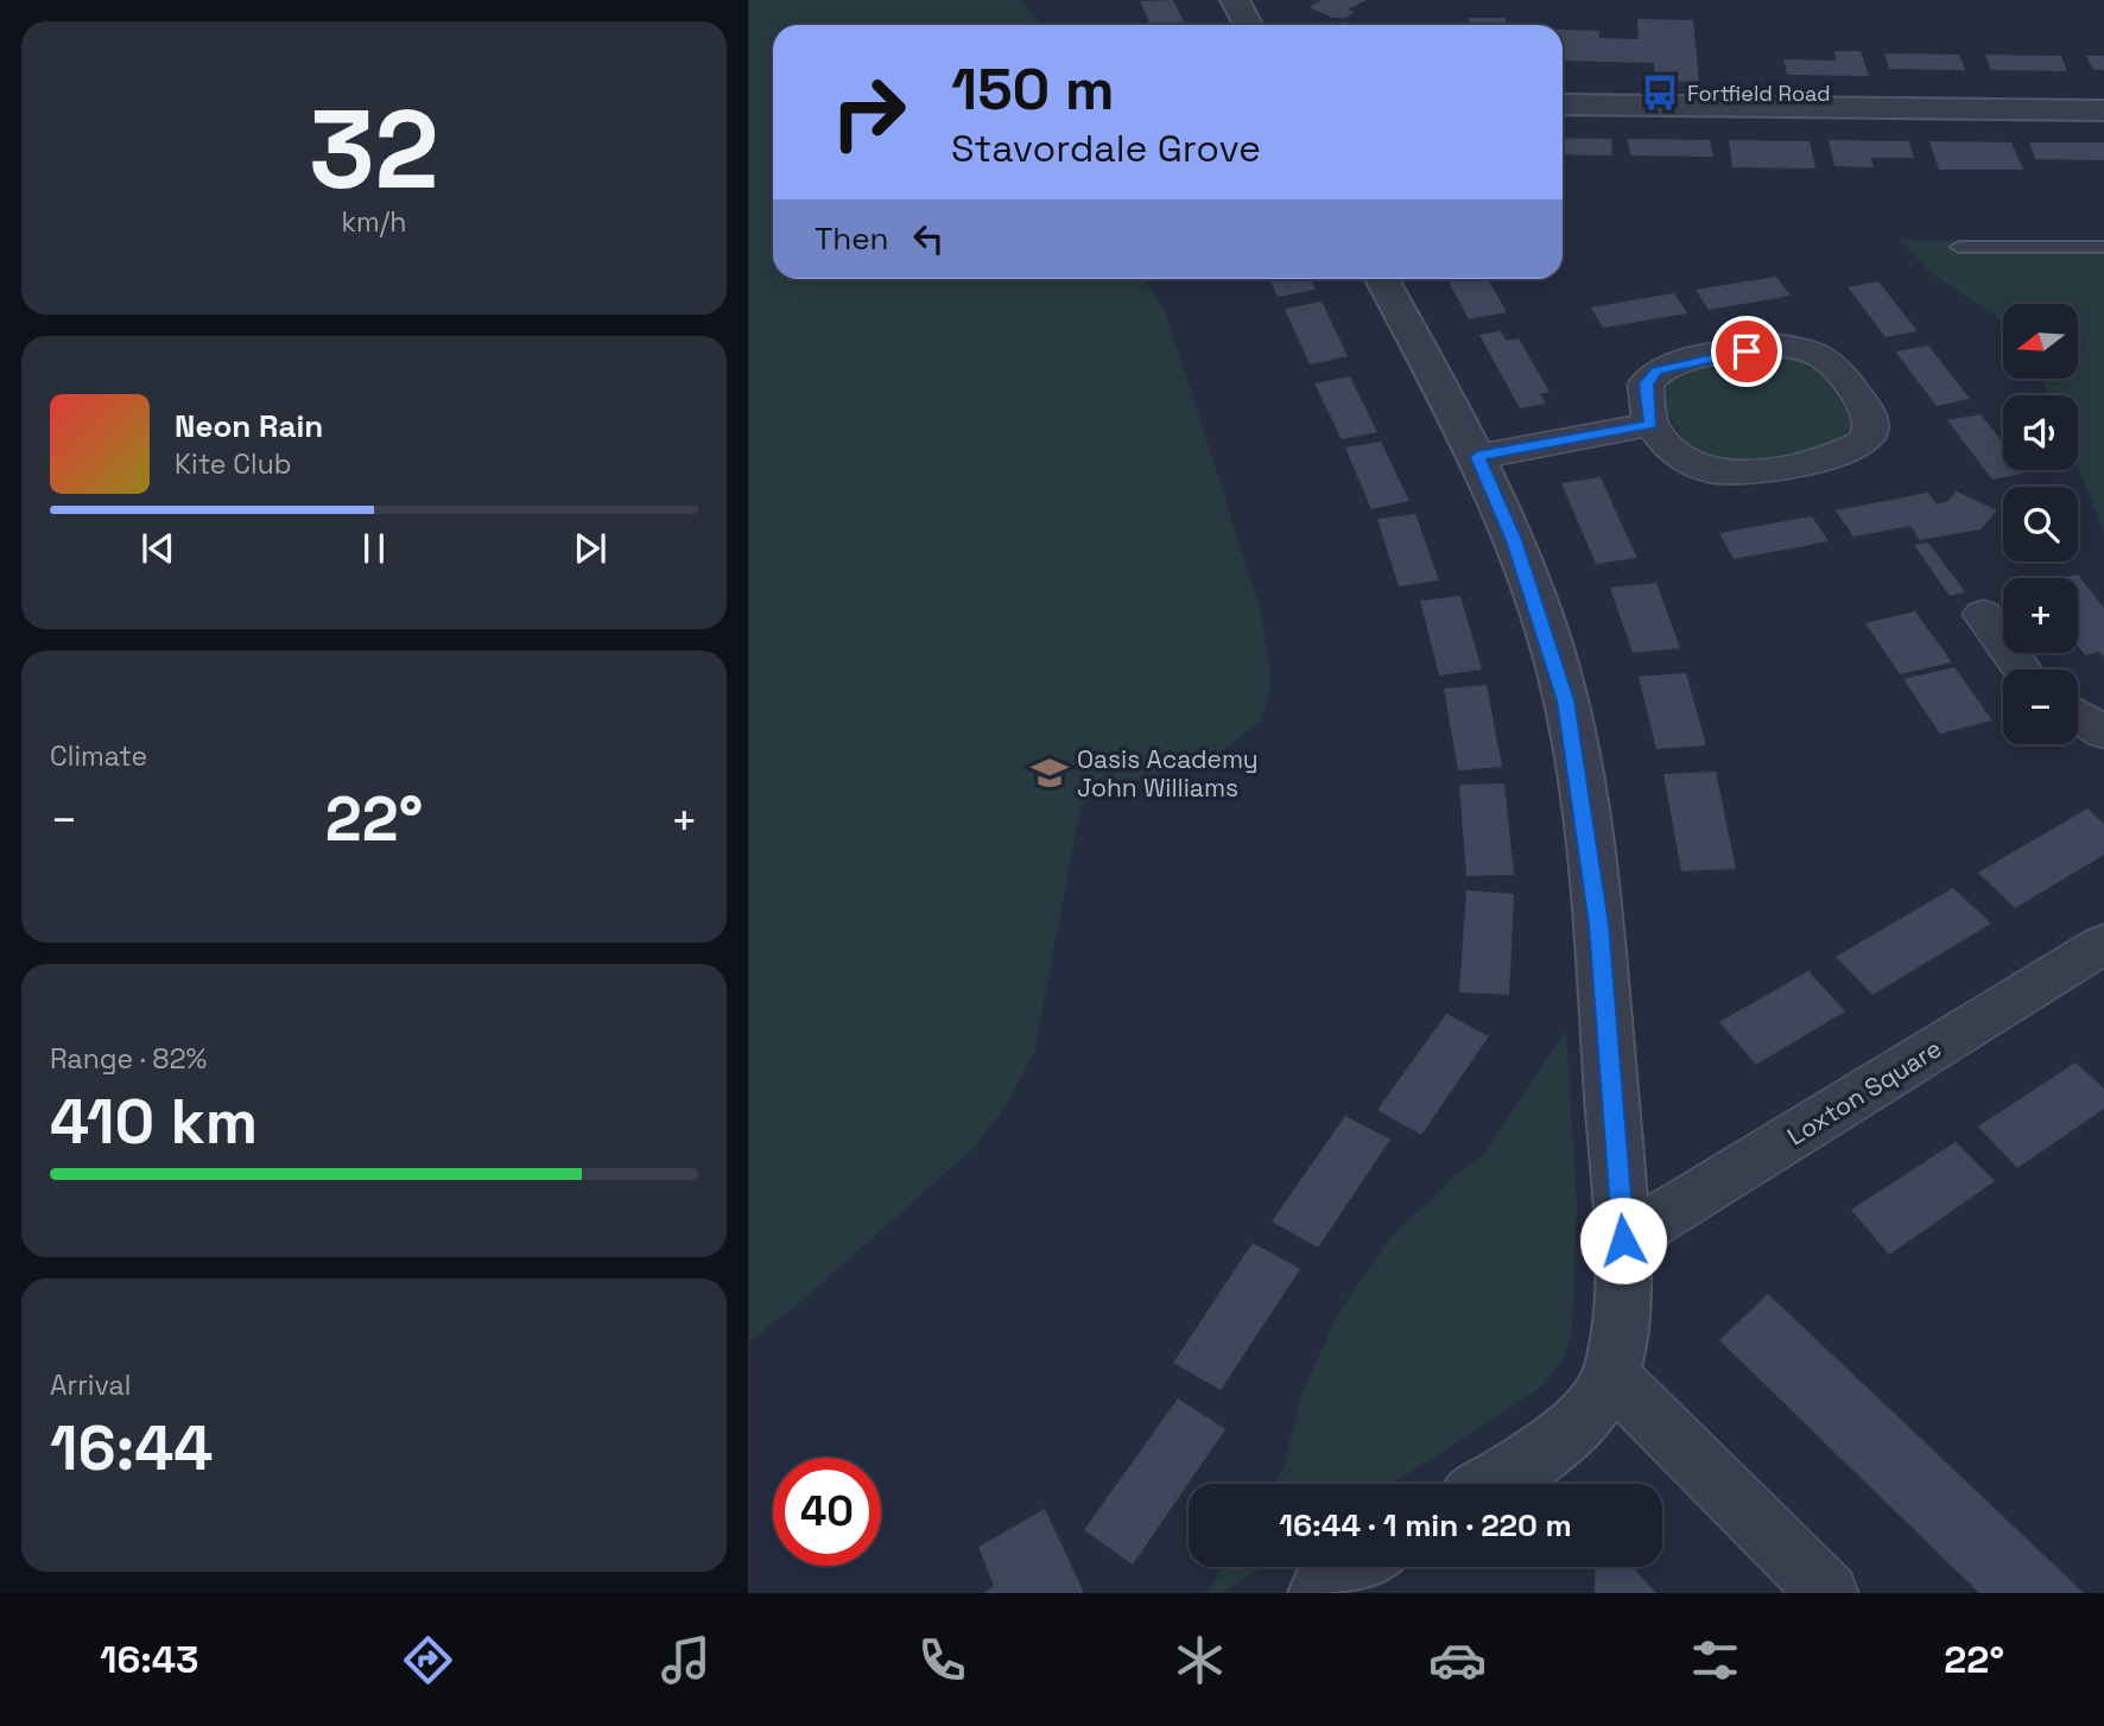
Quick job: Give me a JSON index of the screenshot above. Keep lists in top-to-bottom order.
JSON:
{
  "streets": {
    "street": ["Loxton Square"]
  },
  "places": {
    "bus stop": ["Fortfield Road"],
    "school or university": ["Oasis Academy John Williams"]
  },
  "north": "left",
  "page": {
    "tile": [
      ["32", "km/h"],
      "Climate",
      ["Range · 82%", "410 km"],
      ["Arrival", "16:44"]
    ],
    "turn": ["150 m", "Stavordale Grove"],
    "then": "Then",
    "map_buttons": ["+", "−"],
    "song": ["Neon Rain", "Kite Club"],
    "heat": ["−", "22°", "+"],
    "limit": "40",
    "trip": "16:44 · 1 min · 220 m",
    "tabs": ["16:43", "22°"]
  }
}
